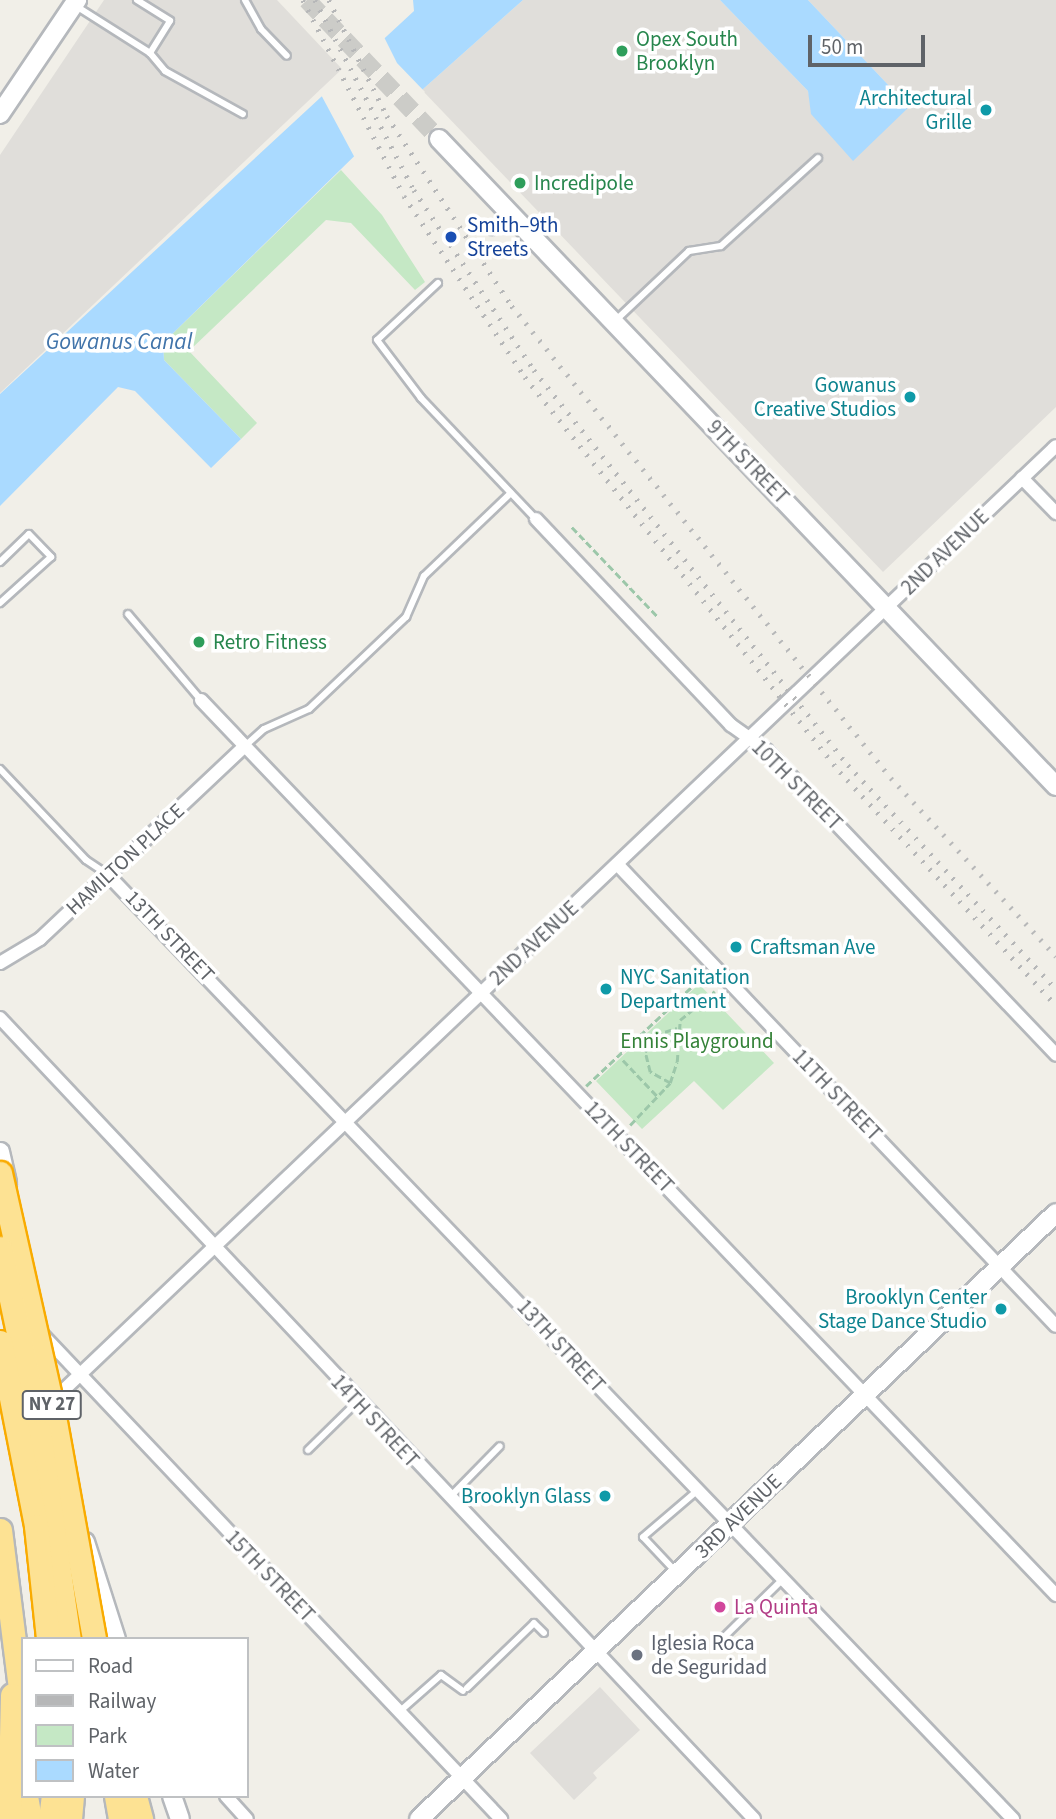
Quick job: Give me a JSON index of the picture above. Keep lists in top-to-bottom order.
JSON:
{
  "streets": {
    "highway": ["NY 27"],
    "main road": ["9TH STREET", "3RD AVENUE"],
    "street": [
      "2ND AVENUE",
      "10TH STREET",
      "HAMILTON PLACE",
      "13TH STREET",
      "11TH STREET",
      "12TH STREET",
      "14TH STREET",
      "15TH STREET"
    ]
  },
  "crossings": [
    ["9TH STREET", "2ND AVENUE"],
    ["2ND AVENUE", "10TH STREET"],
    ["2ND AVENUE", "13TH STREET"],
    ["2ND AVENUE", "11TH STREET"],
    ["2ND AVENUE", "12TH STREET"],
    ["2ND AVENUE", "14TH STREET"],
    ["2ND AVENUE", "15TH STREET"],
    ["HAMILTON PLACE", "13TH STREET"],
    ["HAMILTON PLACE", "12TH STREET"],
    ["13TH STREET", "3RD AVENUE"],
    ["11TH STREET", "3RD AVENUE"],
    ["12TH STREET", "3RD AVENUE"],
    ["14TH STREET", "3RD AVENUE"],
    ["3RD AVENUE", "15TH STREET"]
  ],
  "water": ["Gowanus Canal"],
  "parks": ["Ennis Playground"],
  "places": [
    "Opex South Brooklyn",
    "Architectural Grille",
    "Incredipole",
    "Smith–9th Streets",
    "Gowanus Creative Studios",
    "Retro Fitness",
    "Craftsman Ave",
    "NYC Sanitation Department",
    "Brooklyn Center Stage Dance Studio",
    "Brooklyn Glass",
    "La Quinta",
    "Iglesia Roca de Seguridad"
  ],
  "legend": [
    "Road",
    "Railway",
    "Park",
    "Water"
  ],
  "scale_bar": "50 m"
}
